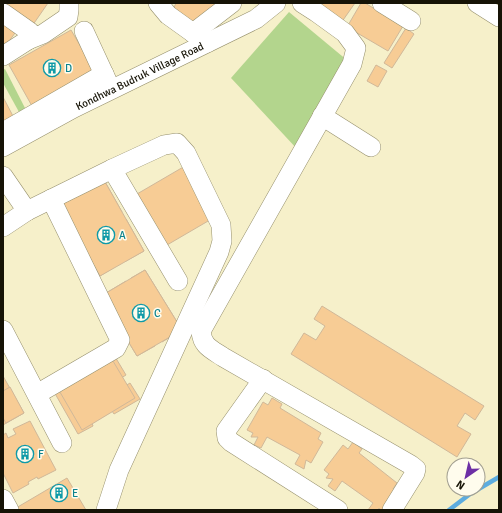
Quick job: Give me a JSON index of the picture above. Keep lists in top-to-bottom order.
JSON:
{
  "streets": {
    "street": ["Kondhwa Budruk Village Road"]
  },
  "places": {
    "building": [
      "D",
      "A",
      "C",
      "F",
      "E"
    ]
  },
  "north": "bottom left"
}
